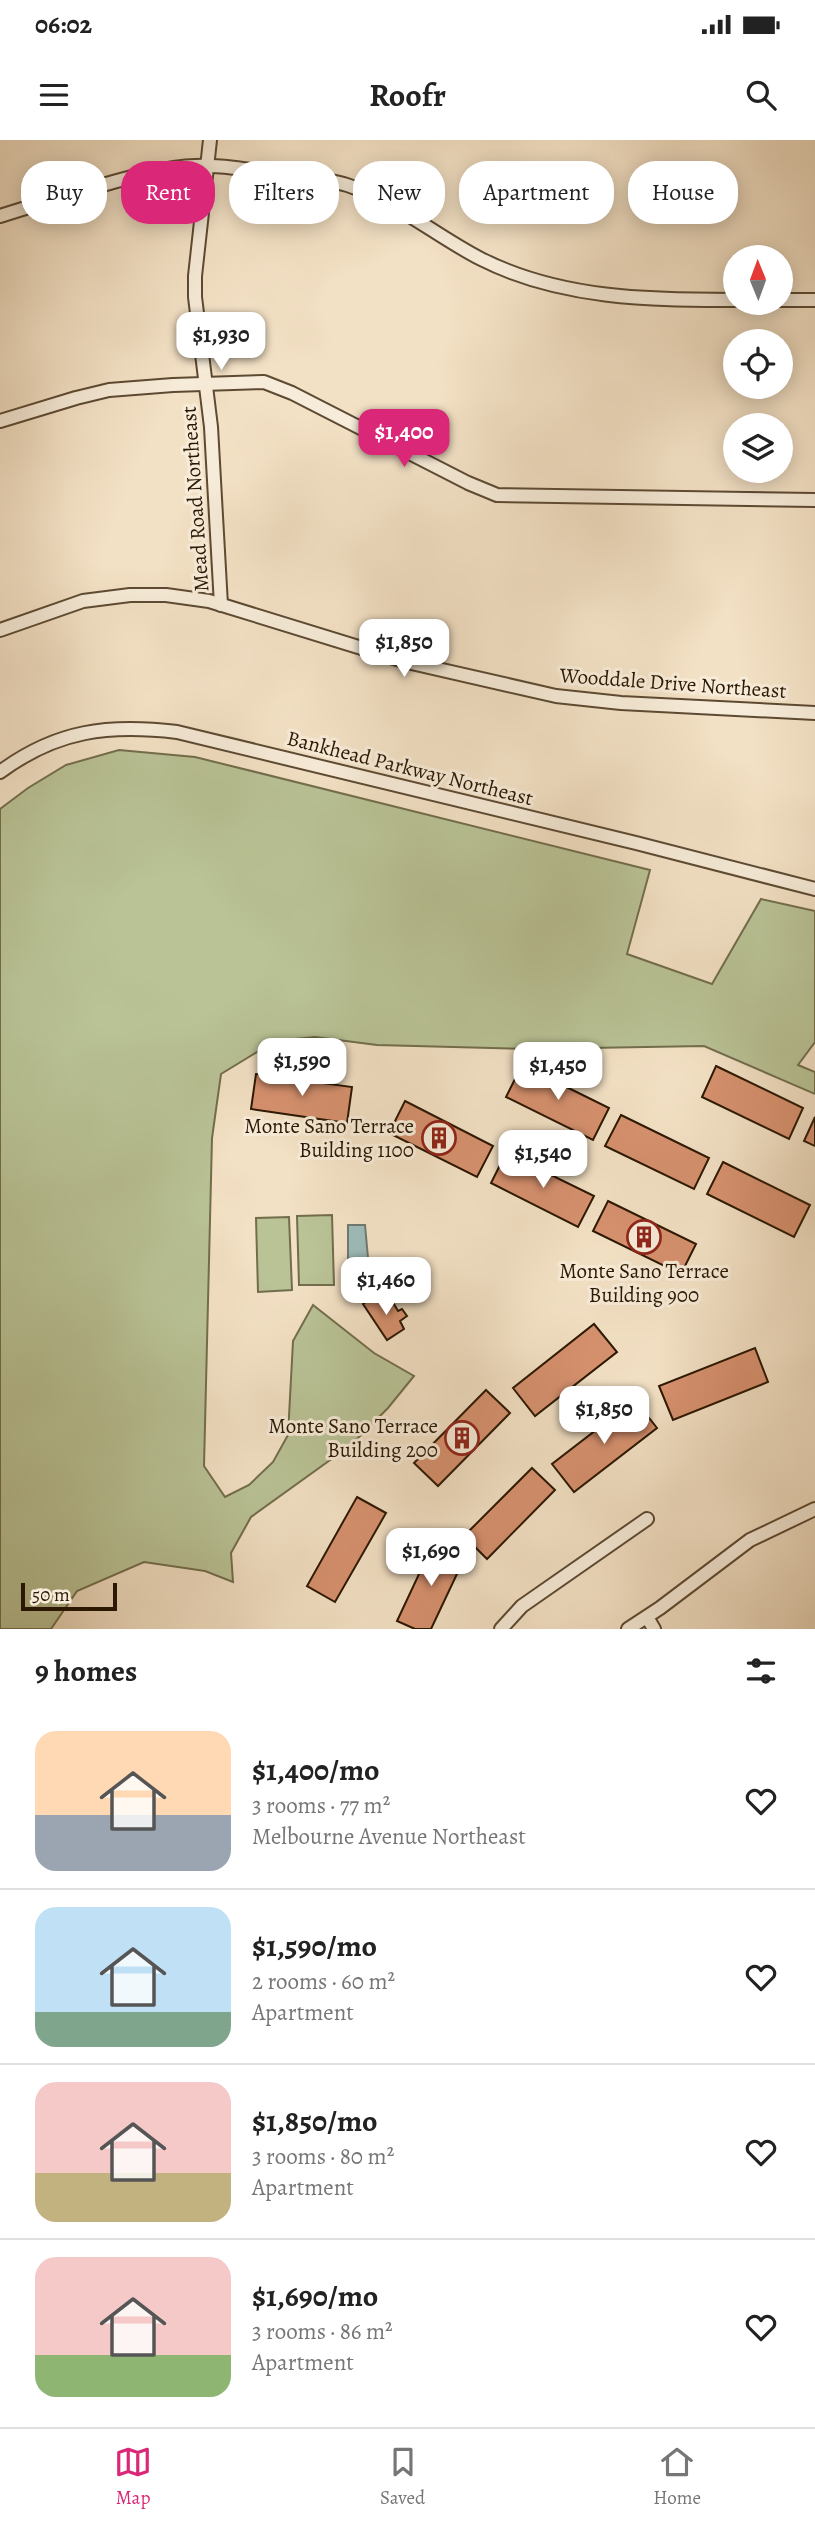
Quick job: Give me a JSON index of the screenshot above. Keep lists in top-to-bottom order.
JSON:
{
  "streets": {
    "street": ["Mead Road Northeast", "Wooddale Drive Northeast", "Bankhead Parkway Northeast"]
  },
  "crossings": [
    ["Mead Road Northeast", "Wooddale Drive Northeast"]
  ],
  "places": {
    "building": ["Monte Sano Terrace Building 1100", "Monte Sano Terrace Building 900", "Monte Sano Terrace Building 200"]
  },
  "scale_bar": "50 m",
  "north": "top",
  "page": {
    "status": "06:02",
    "header": "Roofr",
    "chip": [
      "Buy",
      "Rent",
      "Filters",
      "New",
      "Apartment",
      "House"
    ],
    "price": [
      "$1,930",
      "$1,400",
      "$1,850",
      "$1,590",
      "$1,450",
      "$1,540",
      "$1,460",
      "$1,850",
      "$1,690"
    ],
    "scale": "50 m",
    "heading": "9 homes",
    "list": [
      {
        "name": "$1,400/mo",
        "note": "3 rooms · 77 m² · Melbourne Avenue Northeast"
      },
      {
        "name": "$1,590/mo",
        "note": "2 rooms · 60 m² · Apartment"
      },
      {
        "name": "$1,850/mo",
        "note": "3 rooms · 80 m² · Apartment"
      },
      {
        "name": "$1,690/mo",
        "note": "3 rooms · 86 m² · Apartment"
      }
    ],
    "tabs": ["Map", "Saved", "Home"]
  }
}
